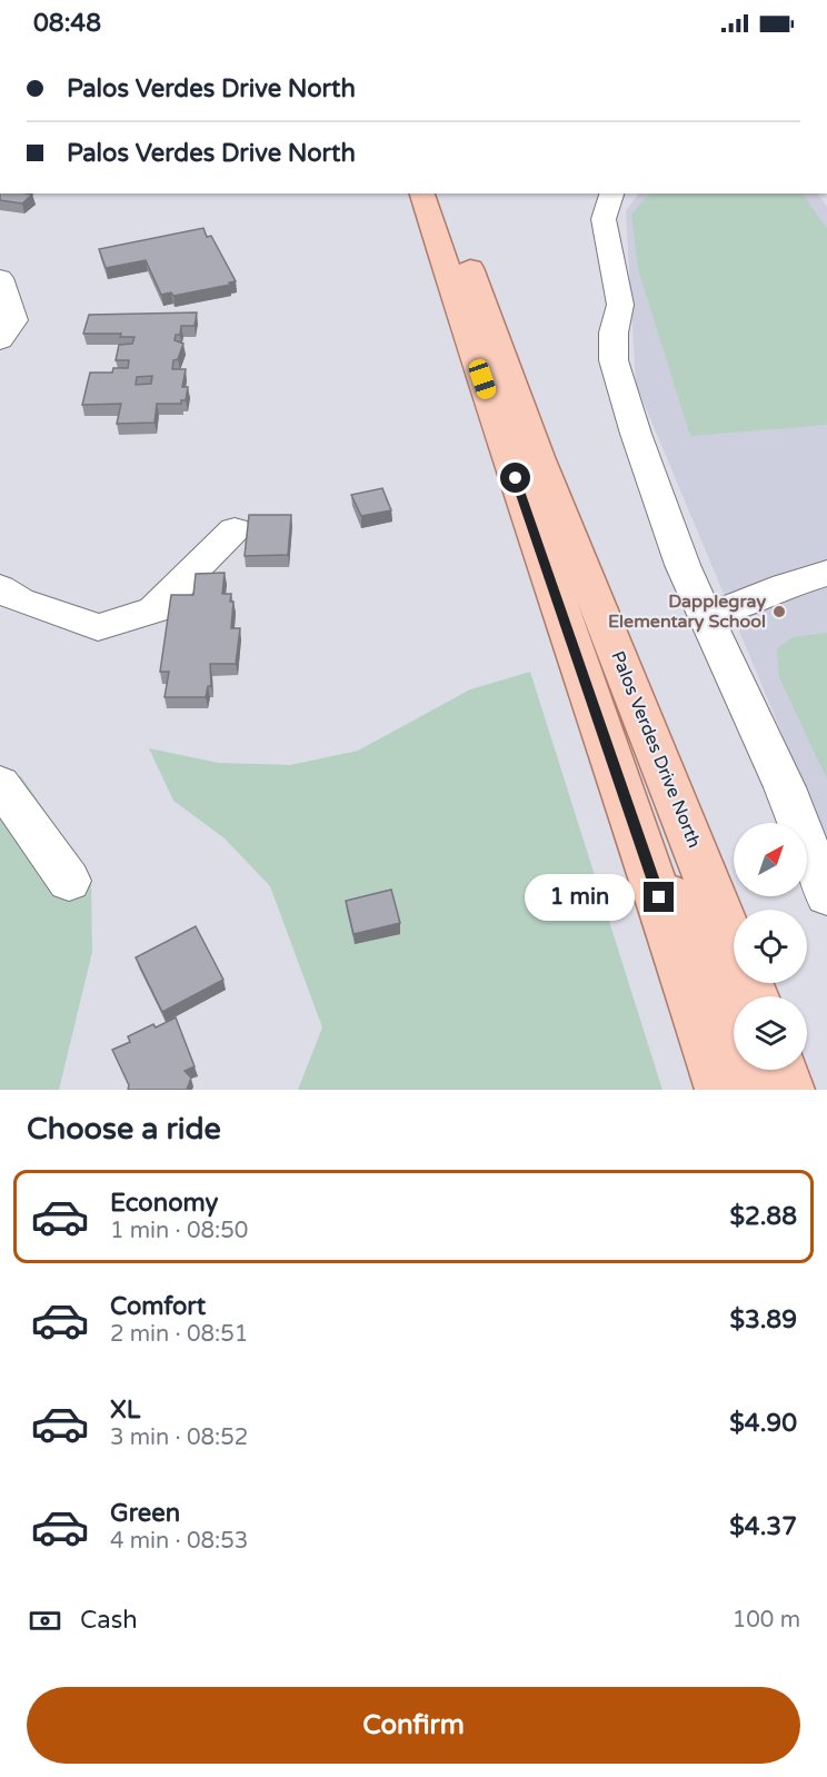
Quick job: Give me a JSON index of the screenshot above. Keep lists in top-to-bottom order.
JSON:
{
  "streets": {
    "main road": ["Palos Verdes Drive North"]
  },
  "places": ["Dapplegray Elementary School"],
  "north": "top right",
  "page": {
    "status": "08:48",
    "banner": ["Palos Verdes Drive North", "Palos Verdes Drive North"],
    "bubble": "1 min",
    "heading": "Choose a ride",
    "list": [
      {
        "name": "Economy",
        "note": "1 min · 08:50",
        "value": "$2.88"
      },
      {
        "name": "Comfort",
        "note": "2 min · 08:51",
        "value": "$3.89"
      },
      {
        "name": "XL",
        "note": "3 min · 08:52",
        "value": "$4.90"
      },
      {
        "name": "Green",
        "note": "4 min · 08:53",
        "value": "$4.37"
      }
    ],
    "pay": ["Cash", "100 m"],
    "buttons": "Confirm"
  }
}
